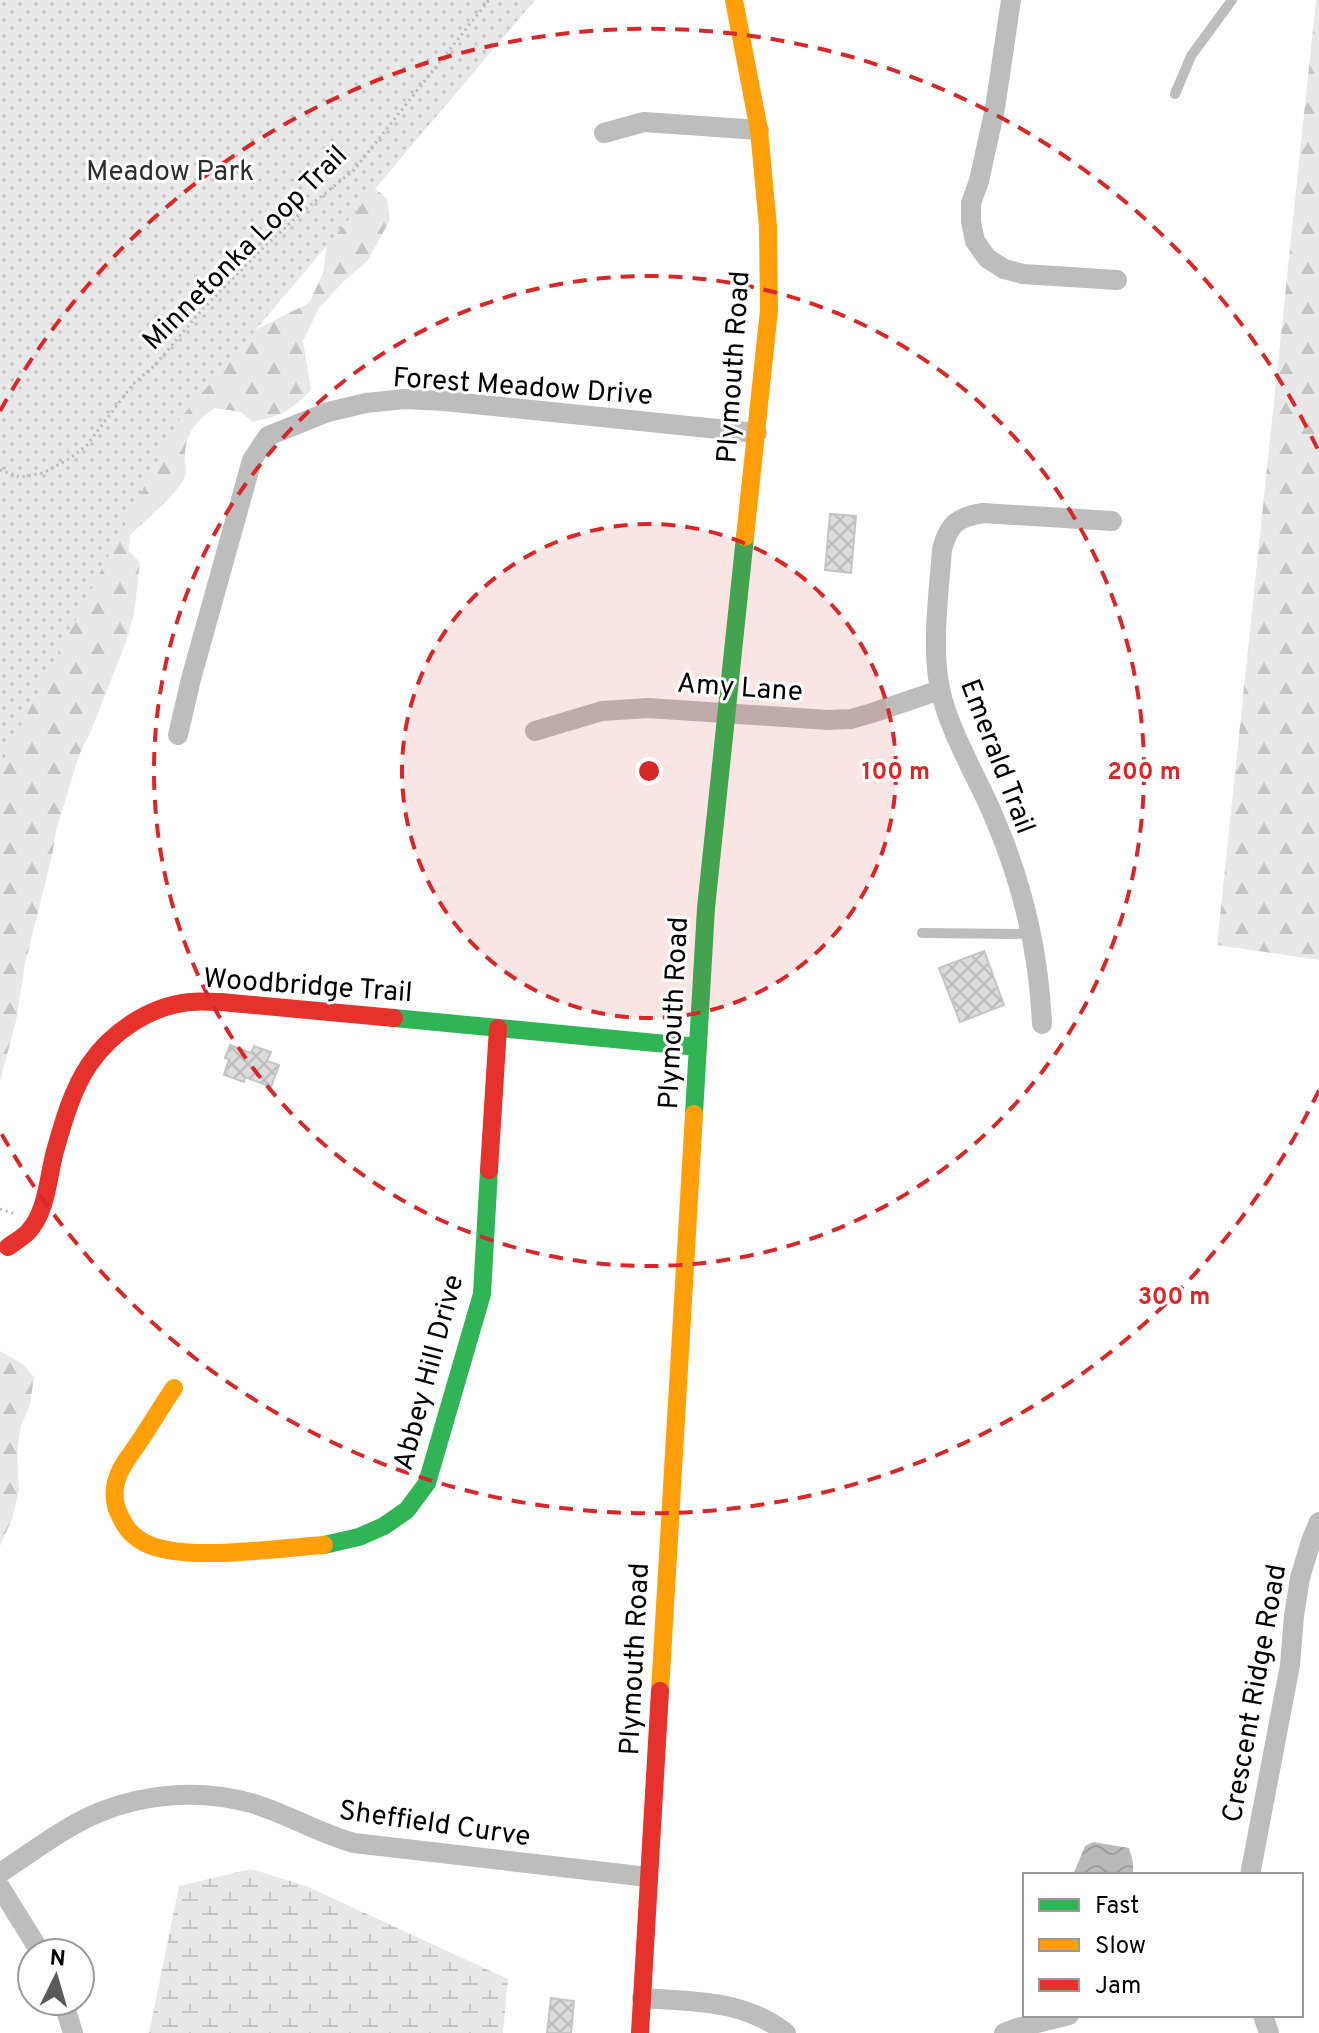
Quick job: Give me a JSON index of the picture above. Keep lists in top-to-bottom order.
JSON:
{
  "streets": {
    "main road": ["Plymouth Road", "Woodbridge Trail", "Abbey Hill Drive"],
    "street": [
      "Forest Meadow Drive",
      "Amy Lane",
      "Emerald Trail",
      "Crescent Ridge Road",
      "Sheffield Curve"
    ],
    "path": ["Minnetonka Loop Trail"]
  },
  "crossings": [
    ["Plymouth Road", "Forest Meadow Drive"],
    ["Plymouth Road", "Amy Lane"],
    ["Plymouth Road", "Woodbridge Trail"],
    ["Plymouth Road", "Sheffield Curve"],
    ["Amy Lane", "Emerald Trail"],
    ["Woodbridge Trail", "Abbey Hill Drive"]
  ],
  "parks": ["Meadow Park"],
  "legend": ["Fast", "Slow", "Jam"],
  "north": "top",
  "rings": ["100 m", "200 m", "300 m"]
}
